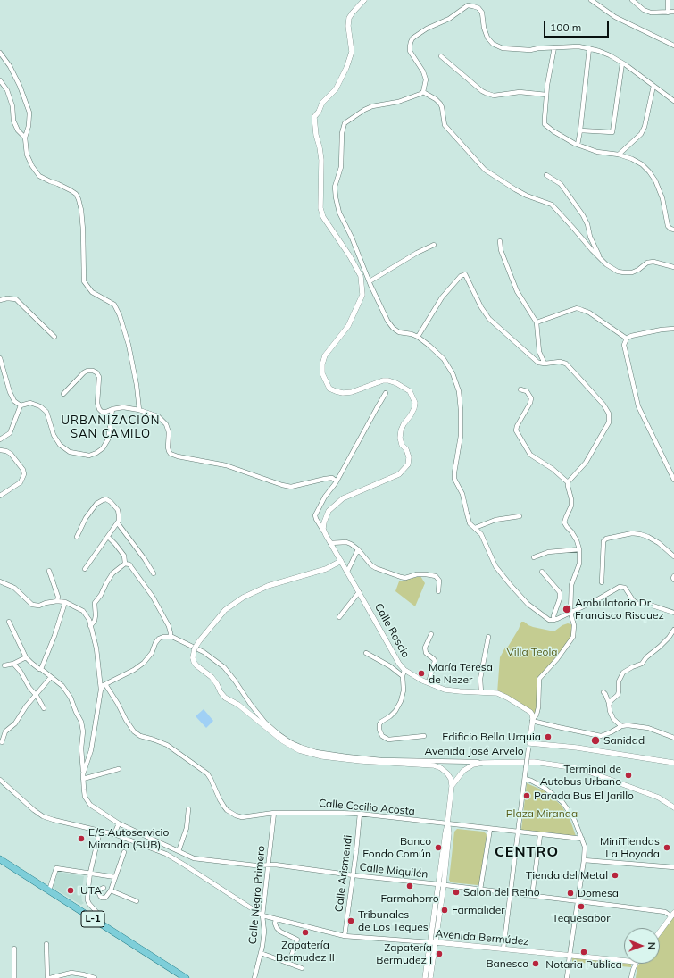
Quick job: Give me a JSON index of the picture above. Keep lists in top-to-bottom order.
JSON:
{
  "streets": {
    "main road": ["L-1"],
    "street": [
      "Calle Roscio",
      "Avenida José Arvelo",
      "Calle Cecilio Acosta",
      "Calle Miquilén",
      "Calle Arismendi",
      "Calle Negro Primero",
      "Avenida Bermúdez"
    ]
  },
  "crossings": [
    ["Calle Roscio", "Avenida José Arvelo"],
    ["Calle Cecilio Acosta", "Calle Arismendi"],
    ["Calle Cecilio Acosta", "Calle Negro Primero"],
    ["Calle Miquilén", "Calle Arismendi"],
    ["Calle Miquilén", "Calle Negro Primero"],
    ["Calle Arismendi", "Avenida Bermúdez"],
    ["Calle Negro Primero", "Avenida Bermúdez"]
  ],
  "districts": ["URBANIZACIÓN SAN CAMILO", "CENTRO"],
  "parks": ["Villa Teola", "Plaza Miranda"],
  "places": [
    "Ambulatorio Dr. Francisco Risquez",
    "María Teresa de Nezer",
    "Edificio Bella Urquia",
    "Sanidad",
    "Terminal de Autobus Urbano",
    "Parada Bus El Jarillo",
    "E/S Autoservicio Miranda (SUB)",
    "Banco Fondo Común",
    "MiniTiendas La Hoyada",
    "Tienda del Metal",
    "Farmahorro",
    "IUTA",
    "Salon del Reino",
    "Domesa",
    "Tequesabor",
    "Farmalider",
    "Tribunales de Los Teques",
    "Zapatería Bermudez II",
    "Notaria Publica",
    "Zapatería Bermudez I",
    "Banesco"
  ],
  "scale_bar": "100 m",
  "north": "right"
}
